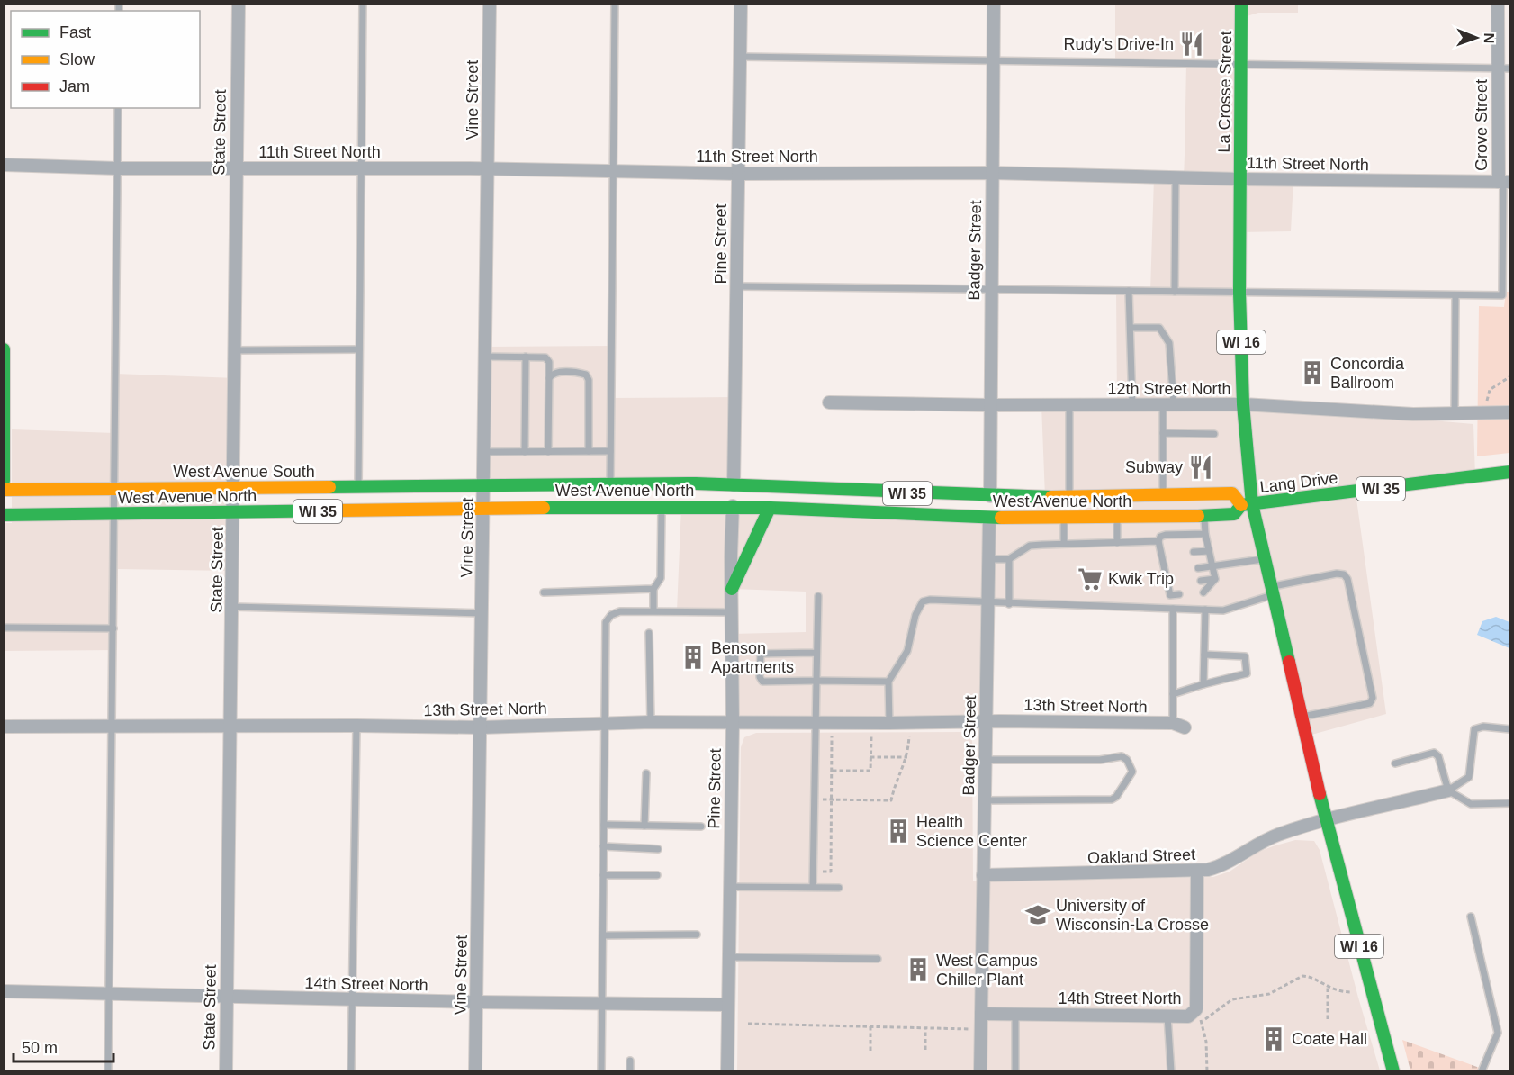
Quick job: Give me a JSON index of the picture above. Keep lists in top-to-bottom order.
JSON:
{
  "streets": {
    "main road": [
      "La Crosse Street",
      "WI 16",
      "West Avenue South",
      "Lang Drive",
      "WI 35",
      "West Avenue North"
    ],
    "street": [
      "Vine Street",
      "Grove Street",
      "State Street",
      "11th Street North",
      "Pine Street",
      "Badger Street",
      "12th Street North",
      "13th Street North",
      "Oakland Street",
      "14th Street North"
    ]
  },
  "crossings": [
    ["La Crosse Street", "11th Street North"],
    ["La Crosse Street", "WI 16"],
    ["Vine Street", "11th Street North"],
    ["Vine Street", "West Avenue South"],
    ["Vine Street", "West Avenue North"],
    ["Vine Street", "13th Street North"],
    ["Vine Street", "14th Street North"],
    ["Grove Street", "11th Street North"],
    ["State Street", "11th Street North"],
    ["State Street", "West Avenue South"],
    ["State Street", "West Avenue North"],
    ["State Street", "13th Street North"],
    ["State Street", "14th Street North"],
    ["11th Street North", "Pine Street"],
    ["11th Street North", "Badger Street"],
    ["11th Street North", "WI 16"],
    ["Pine Street", "West Avenue North"],
    ["Pine Street", "13th Street North"],
    ["Pine Street", "14th Street North"],
    ["Badger Street", "12th Street North"],
    ["Badger Street", "West Avenue North"],
    ["Badger Street", "13th Street North"],
    ["Badger Street", "Oakland Street"],
    ["Badger Street", "14th Street North"],
    ["WI 16", "12th Street North"],
    ["WI 16", "Lang Drive"],
    ["WI 16", "West Avenue North"],
    ["WI 16", "Oakland Street"],
    ["West Avenue South", "West Avenue North"],
    ["Lang Drive", "West Avenue North"],
    ["Oakland Street", "14th Street North"]
  ],
  "places": {
    "restaurant": ["Rudy's Drive-In", "Subway"],
    "building": [
      "Concordia Ballroom",
      "Benson Apartments",
      "Health Science Center",
      "West Campus Chiller Plant",
      "Coate Hall"
    ],
    "supermarket": ["Kwik Trip"],
    "school or university": ["University of Wisconsin-La Crosse"]
  },
  "legend": ["Fast", "Slow", "Jam"],
  "scale_bar": "50 m",
  "north": "right"
}
